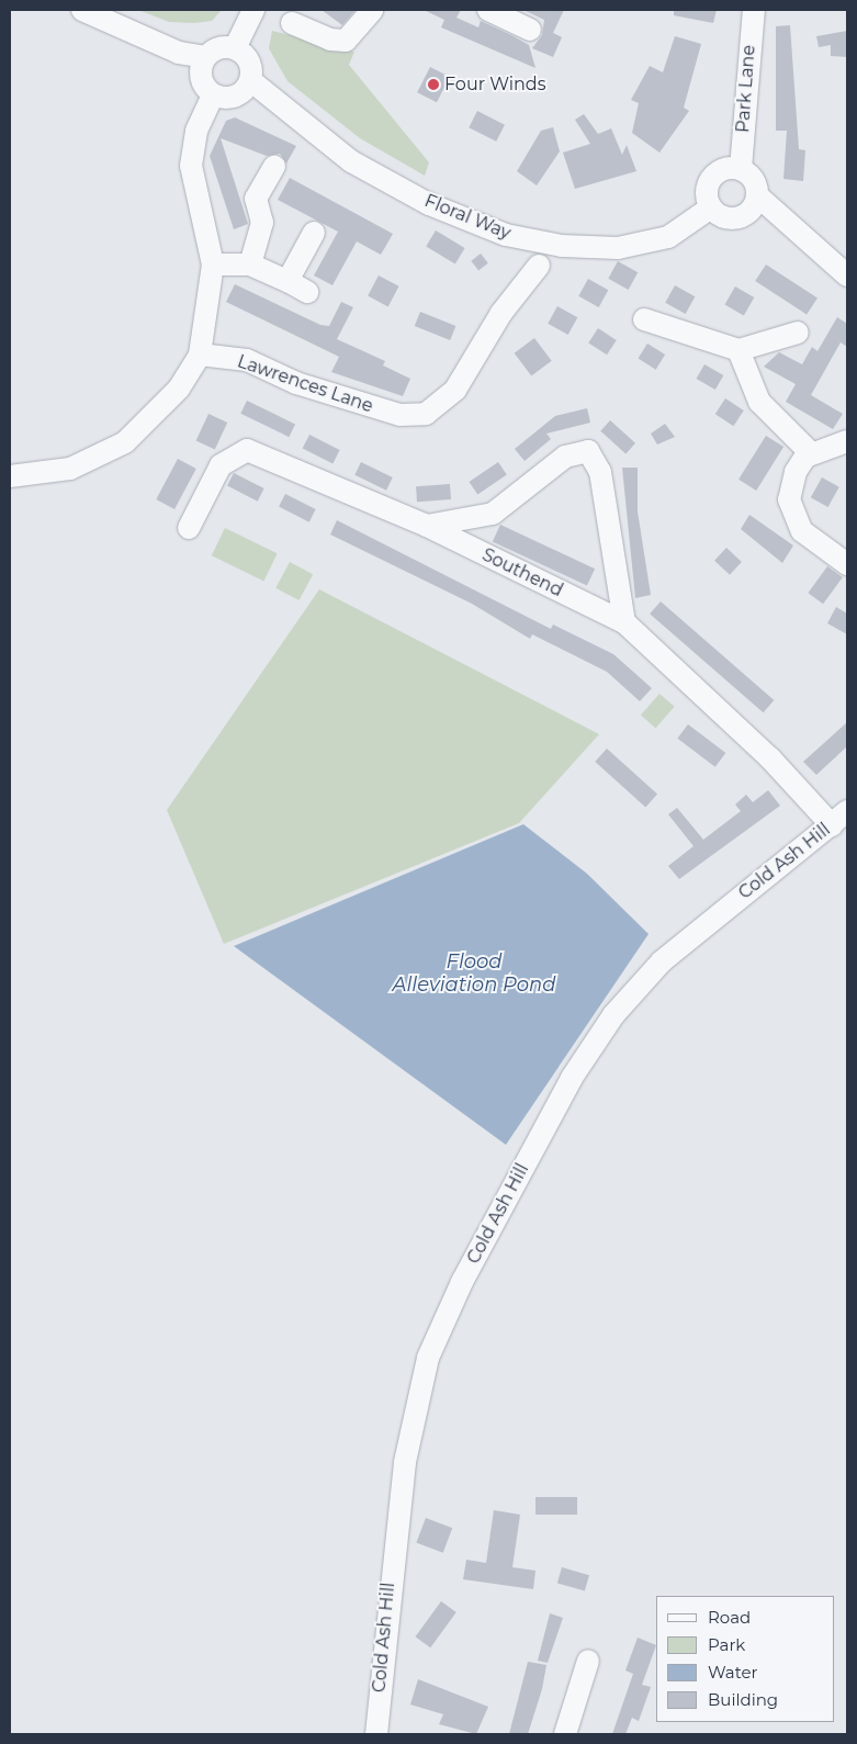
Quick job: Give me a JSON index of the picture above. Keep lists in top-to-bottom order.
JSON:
{
  "streets": {
    "street": [
      "Park Lane",
      "Floral Way",
      "Lawrences Lane",
      "Southend",
      "Cold Ash Hill"
    ]
  },
  "crossings": [
    ["Park Lane", "Floral Way"],
    ["Southend", "Cold Ash Hill"]
  ],
  "water": ["Flood Alleviation Pond"],
  "places": ["Four Winds"],
  "legend": [
    "Road",
    "Park",
    "Water",
    "Building"
  ]
}
